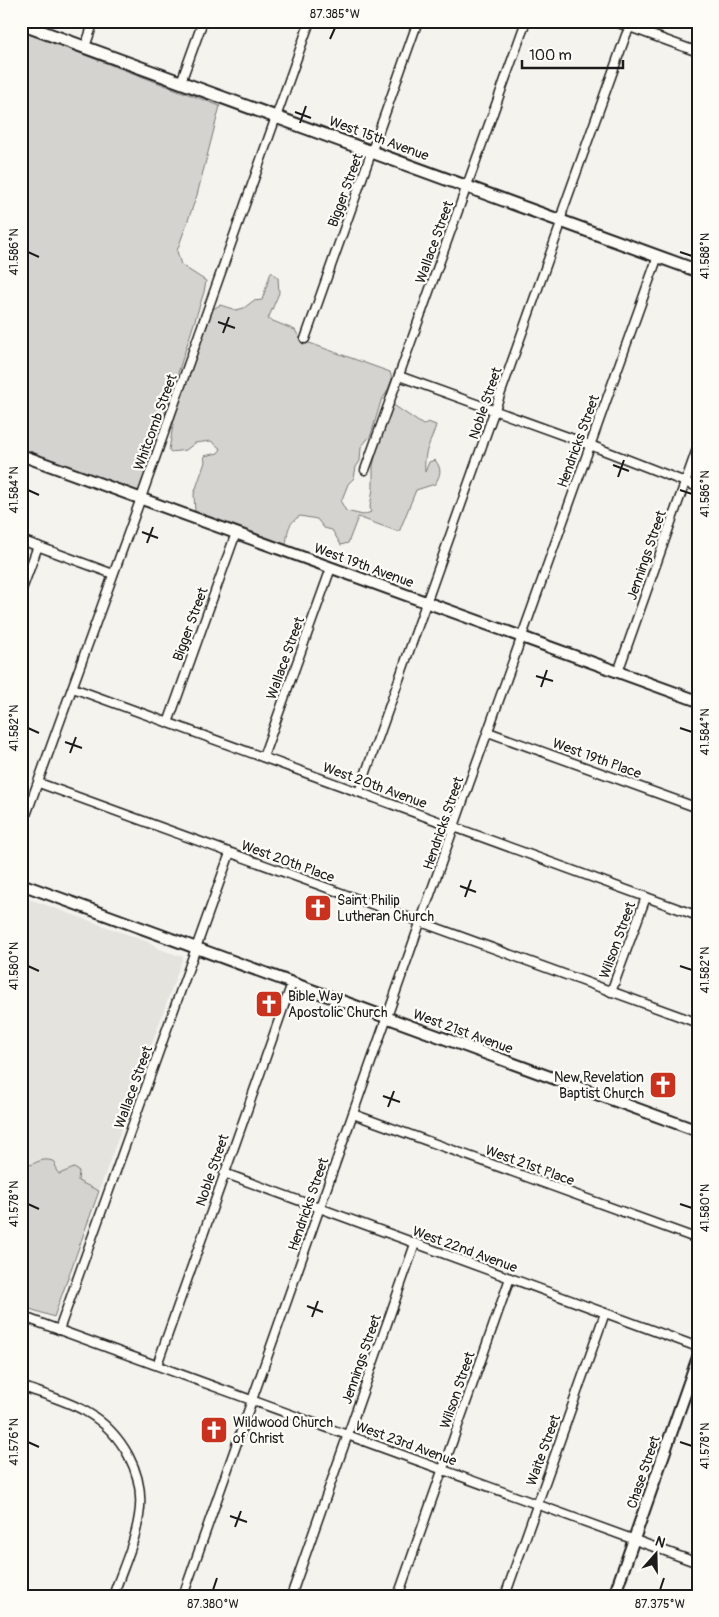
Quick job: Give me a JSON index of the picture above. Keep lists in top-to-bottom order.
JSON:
{
  "streets": {
    "main road": ["West 15th Avenue"],
    "street": [
      "Bigger Street",
      "Wallace Street",
      "Noble Street",
      "Whitcomb Street",
      "Hendricks Street",
      "Jennings Street",
      "West 19th Avenue",
      "West 19th Place",
      "West 20th Avenue",
      "West 20th Place",
      "Wilson Street",
      "West 21st Avenue",
      "West 21st Place",
      "West 22nd Avenue",
      "West 23rd Avenue",
      "Waite Street",
      "Chase Street"
    ]
  },
  "crossings": [
    ["West 15th Avenue", "Bigger Street"],
    ["West 15th Avenue", "Wallace Street"],
    ["West 15th Avenue", "Noble Street"],
    ["West 15th Avenue", "Whitcomb Street"],
    ["West 15th Avenue", "Hendricks Street"],
    ["Bigger Street", "West 19th Avenue"],
    ["Bigger Street", "West 20th Avenue"],
    ["Wallace Street", "West 19th Avenue"],
    ["Wallace Street", "West 20th Avenue"],
    ["Wallace Street", "West 20th Place"],
    ["Wallace Street", "West 21st Avenue"],
    ["Wallace Street", "West 23rd Avenue"],
    ["Noble Street", "West 19th Avenue"],
    ["Noble Street", "West 20th Avenue"],
    ["Noble Street", "West 21st Avenue"],
    ["Noble Street", "West 22nd Avenue"],
    ["Noble Street", "West 23rd Avenue"],
    ["Whitcomb Street", "West 19th Avenue"],
    ["Whitcomb Street", "West 20th Avenue"],
    ["Whitcomb Street", "West 20th Place"],
    ["Hendricks Street", "West 19th Avenue"],
    ["Hendricks Street", "West 19th Place"],
    ["Hendricks Street", "West 20th Avenue"],
    ["Hendricks Street", "West 20th Place"],
    ["Hendricks Street", "West 21st Avenue"],
    ["Hendricks Street", "West 21st Place"],
    ["Hendricks Street", "West 22nd Avenue"],
    ["Hendricks Street", "West 23rd Avenue"],
    ["Jennings Street", "West 19th Avenue"],
    ["Jennings Street", "West 22nd Avenue"],
    ["Jennings Street", "West 23rd Avenue"],
    ["West 20th Avenue", "Wilson Street"],
    ["West 20th Place", "Wilson Street"],
    ["Wilson Street", "West 22nd Avenue"],
    ["Wilson Street", "West 23rd Avenue"],
    ["West 22nd Avenue", "Waite Street"],
    ["West 23rd Avenue", "Waite Street"],
    ["West 23rd Avenue", "Chase Street"]
  ],
  "places": {
    "church": [
      "Saint Philip Lutheran Church",
      "Bible Way Apostolic Church",
      "New Revelation Baptist Church",
      "Wildwood Church of Christ"
    ]
  },
  "scale_bar": "100 m",
  "north": "top",
  "coordinates": [
    "87.385°W",
    "41.586°N",
    "41.588°N",
    "41.584°N",
    "41.582°N",
    "41.580°N",
    "41.578°N",
    "41.576°N",
    "87.380°W",
    "87.375°W"
  ]
}
